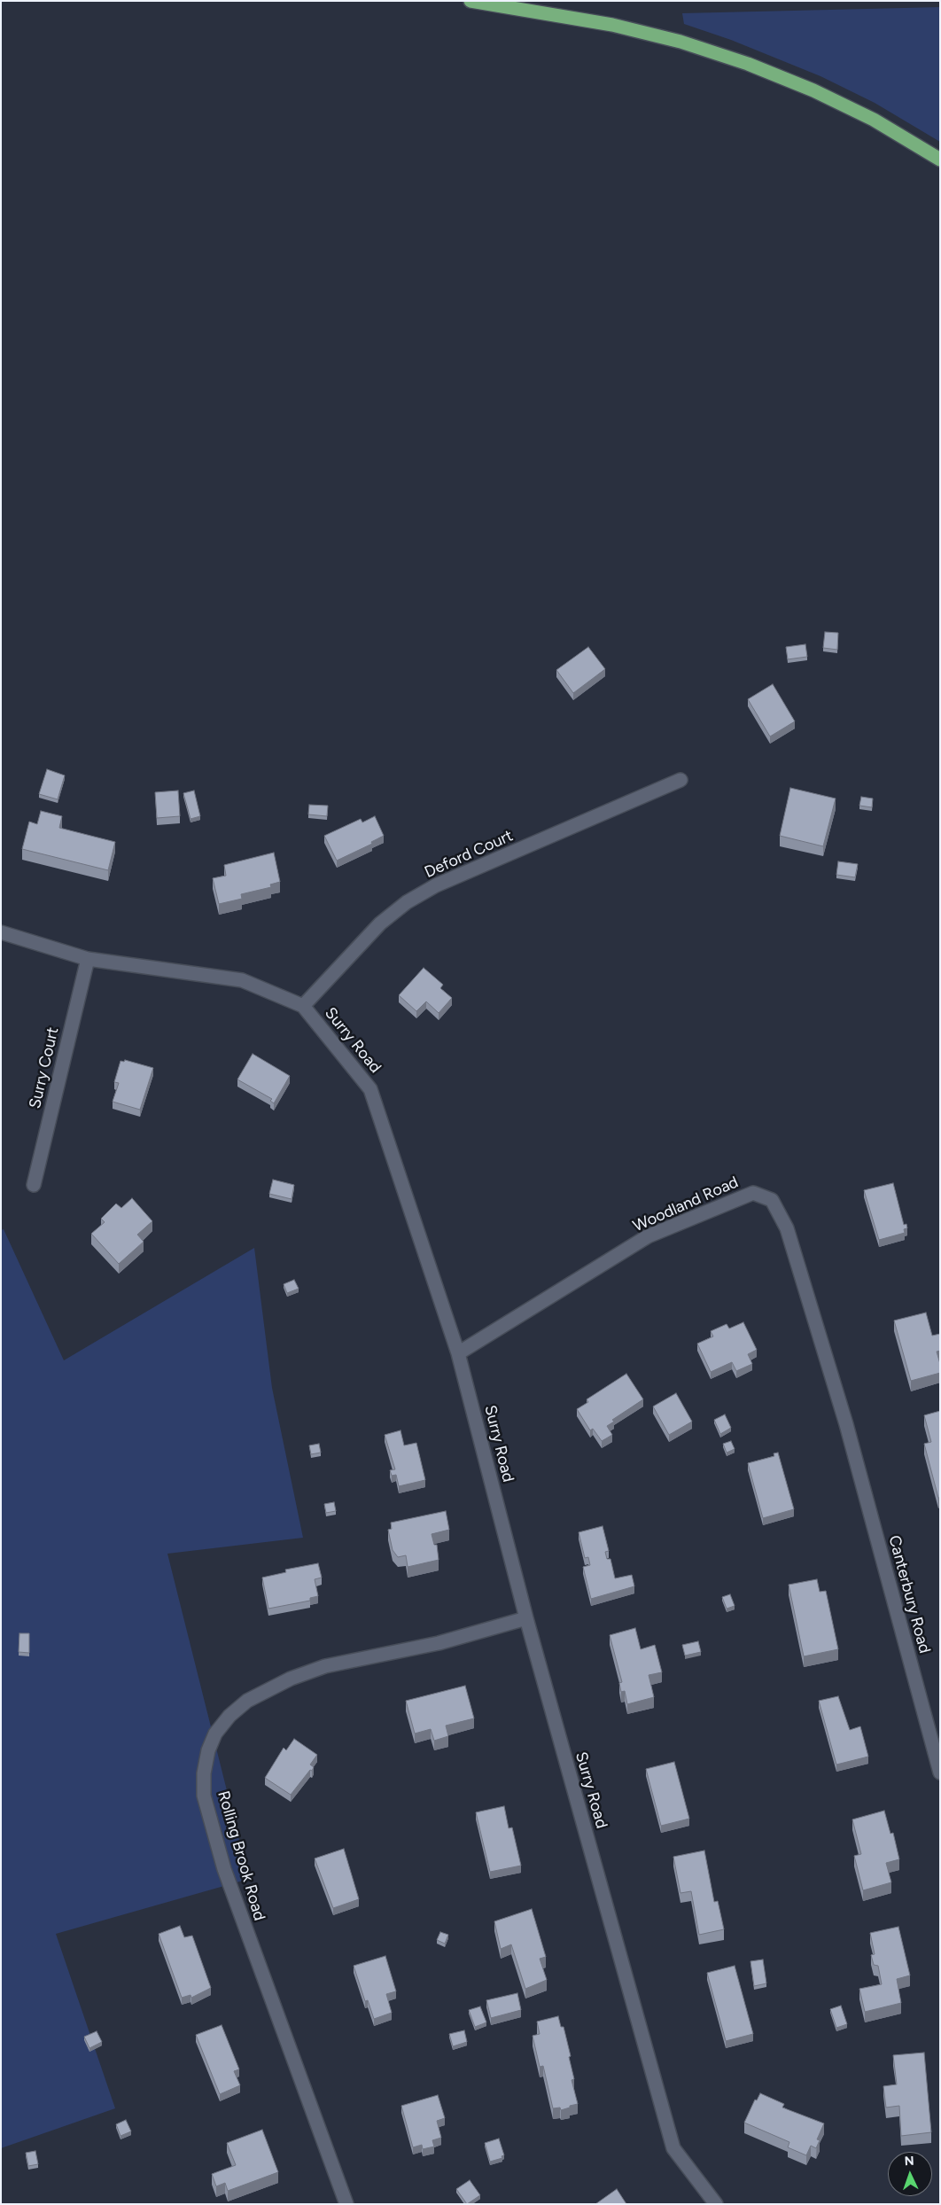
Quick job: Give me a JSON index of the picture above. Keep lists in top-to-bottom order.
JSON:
{
  "streets": {
    "street": [
      "Deford Court",
      "Surry Road",
      "Surry Court",
      "Woodland Road",
      "Canterbury Road",
      "Rolling Brook Road"
    ]
  },
  "crossings": [
    ["Deford Court", "Surry Road"],
    ["Surry Road", "Surry Court"],
    ["Surry Road", "Woodland Road"],
    ["Surry Road", "Rolling Brook Road"],
    ["Woodland Road", "Canterbury Road"]
  ],
  "north": "top"
}
